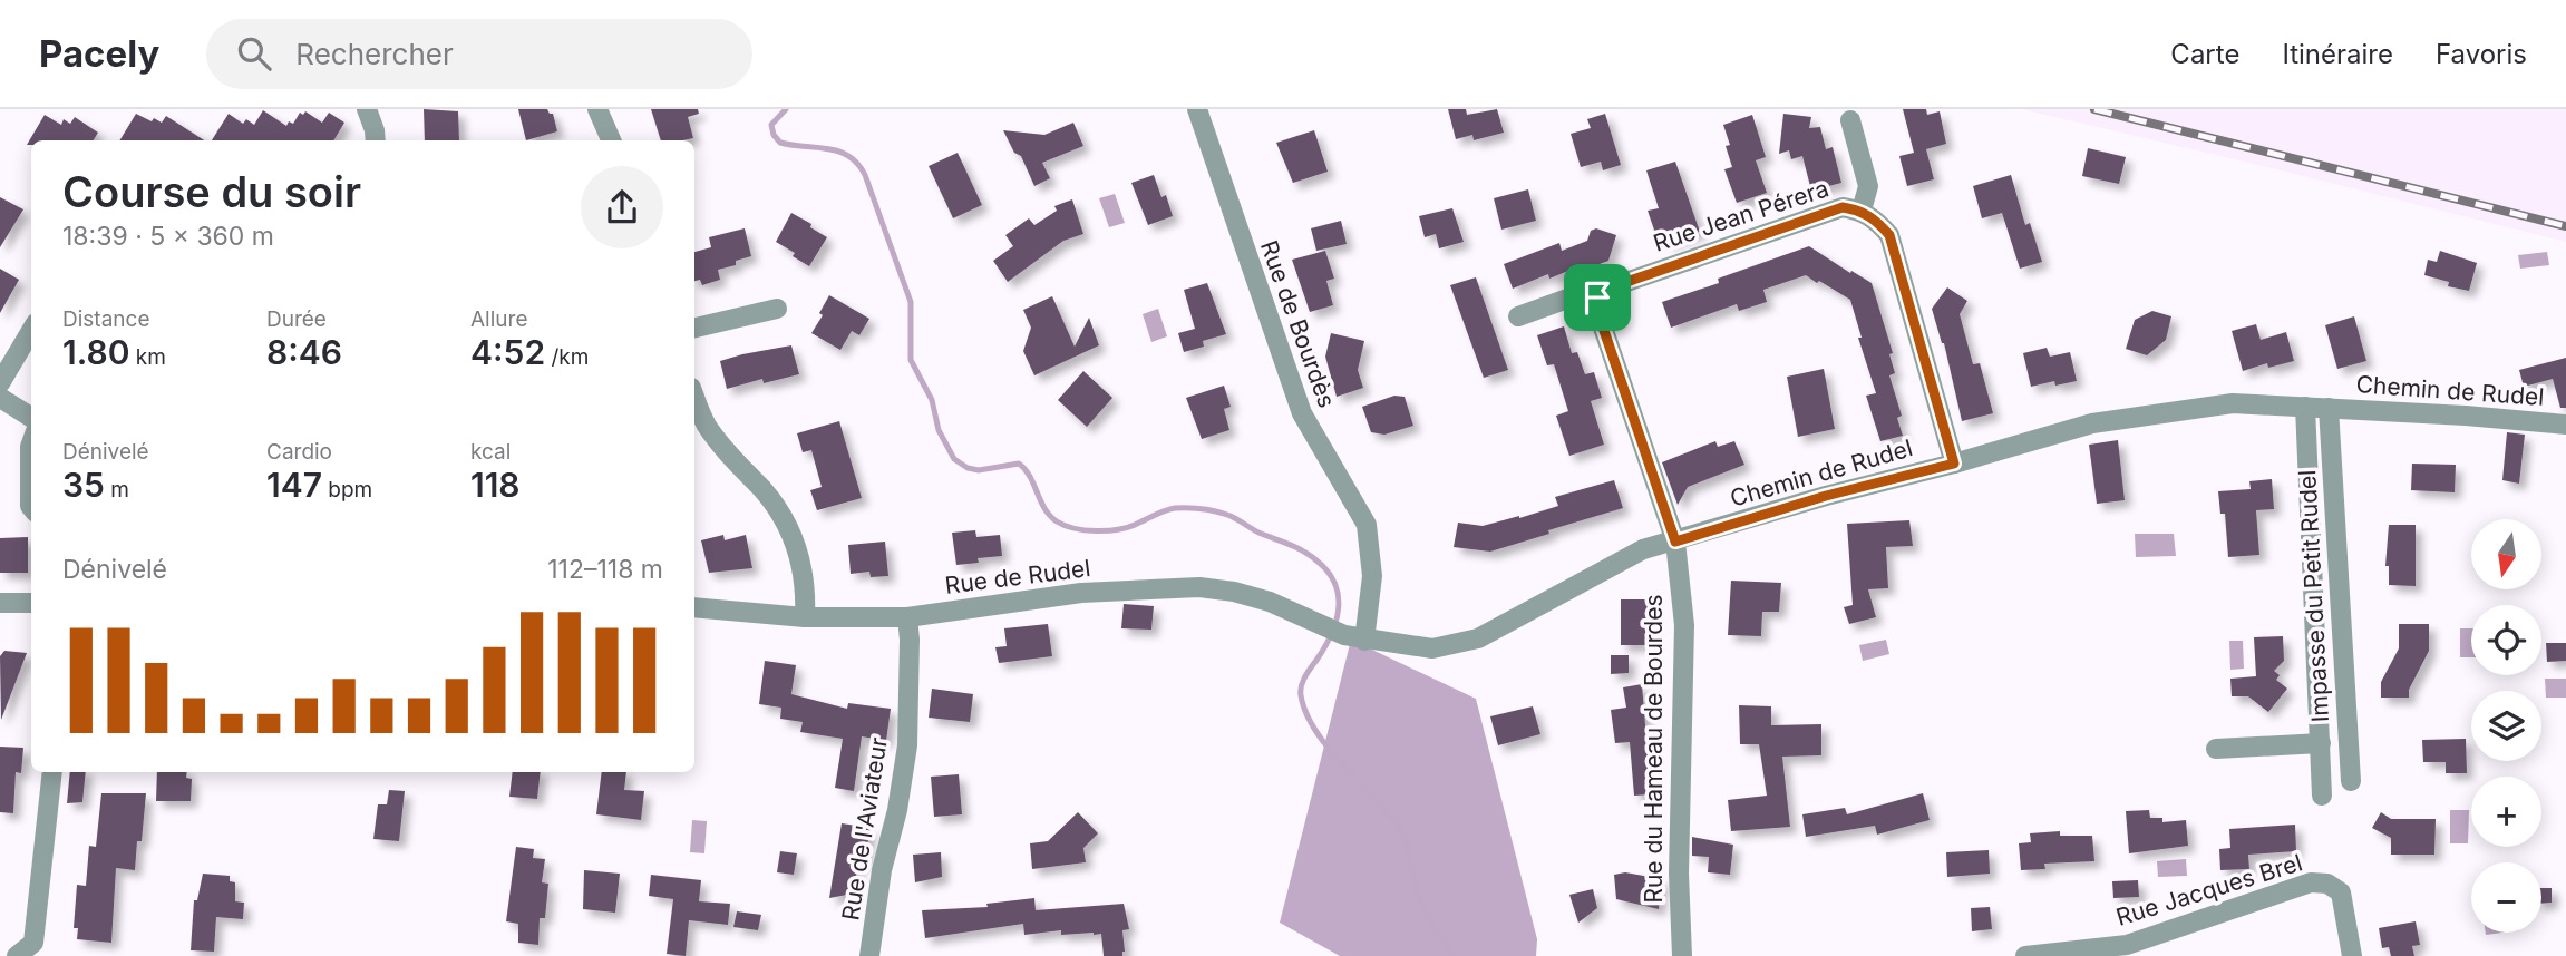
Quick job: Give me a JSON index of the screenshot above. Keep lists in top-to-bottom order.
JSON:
{
  "streets": {
    "street": [
      "Rue Jean Pérera",
      "Rue de Bourdès",
      "Chemin de Rudel",
      "Rue de Rudel",
      "Impasse du Petit Rudel",
      "Rue du Hameau de Bourdes",
      "Rue de l'Aviateur",
      "Rue Jacques Brel"
    ]
  },
  "crossings": [
    ["Rue Jean Pérera", "Chemin de Rudel"],
    ["Rue de Bourdès", "Chemin de Rudel"],
    ["Chemin de Rudel", "Rue de Rudel"],
    ["Chemin de Rudel", "Impasse du Petit Rudel"],
    ["Chemin de Rudel", "Rue du Hameau de Bourdes"],
    ["Rue de Rudel", "Rue de l'Aviateur"]
  ],
  "north": "bottom",
  "page": {
    "header": "Pacely",
    "search": "Rechercher",
    "nav": ["Carte", "Itinéraire", "Favoris"],
    "heading": ["Course du soir", "18:39 · 5 × 360 m"],
    "stats": [
      ["Distance", "1.80 km"],
      ["Durée", "8:46"],
      ["Allure", "4:52 /km"],
      ["Dénivelé", "35 m"],
      ["Cardio", "147 bpm"],
      ["kcal", "118"]
    ],
    "map_buttons": ["+", "−"],
    "chart": ["Dénivelé", "112–118 m"]
  }
}
